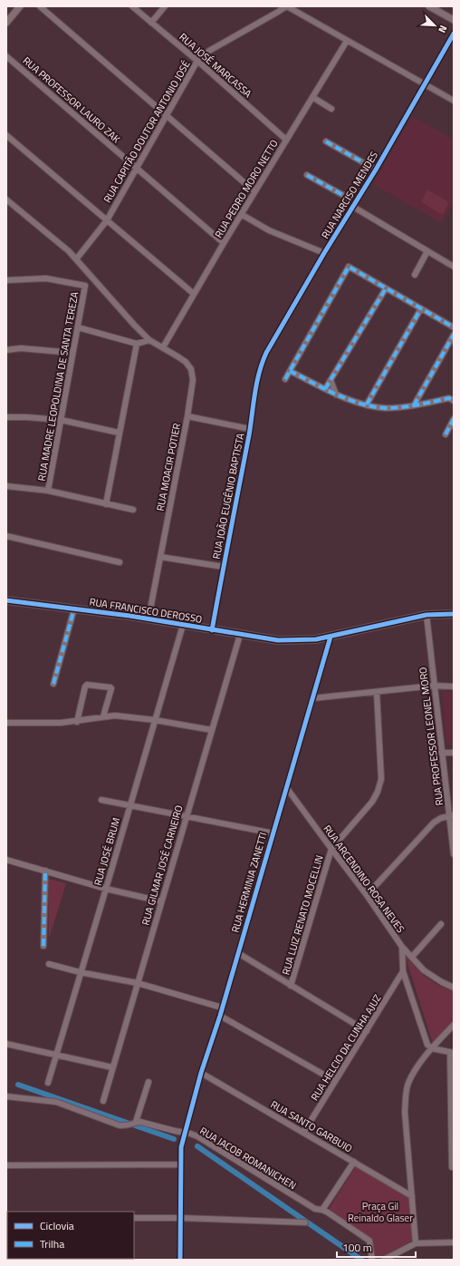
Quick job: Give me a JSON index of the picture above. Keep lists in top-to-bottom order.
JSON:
{
  "streets": {
    "main road": ["RUA FRANCISCO DEROSSO"],
    "street": [
      "RUA JOSÉ MARCASSA",
      "RUA PROFESSOR LAURO ZAK",
      "RUA CAPITÃO DOUTOR ANTONIO JOSÉ",
      "RUA PEDRO MORO NETTO",
      "RUA NARCISO MENDES",
      "RUA MADRE LEOPOLDINA DE SANTA TEREZA",
      "RUA MOACIR POTIER",
      "RUA JOÃO EUGÊNIO BAPTISTA",
      "RUA PROFESSOR LEONEL MORO",
      "RUA JOSÉ BRUM",
      "RUA GILMAR JOSÉ CARNEIRO",
      "RUA ARCENDINO ROSA NEVES",
      "RUA HERMINIA ZANETTI",
      "RUA LUIZ RENATO MOCELLIN",
      "RUA HELCIO DA CUNHA AJUZ",
      "RUA SANTO GARBUIO",
      "RUA JACOB ROMANICHEN"
    ]
  },
  "crossings": [
    ["RUA JOSÉ MARCASSA", "RUA CAPITÃO DOUTOR ANTONIO JOSÉ"],
    ["RUA JOSÉ MARCASSA", "RUA PEDRO MORO NETTO"],
    ["RUA PROFESSOR LAURO ZAK", "RUA CAPITÃO DOUTOR ANTONIO JOSÉ"],
    ["RUA PROFESSOR LAURO ZAK", "RUA PEDRO MORO NETTO"],
    ["RUA PEDRO MORO NETTO", "RUA MOACIR POTIER"],
    ["RUA NARCISO MENDES", "RUA JOÃO EUGÊNIO BAPTISTA"],
    ["RUA MOACIR POTIER", "RUA FRANCISCO DEROSSO"],
    ["RUA JOÃO EUGÊNIO BAPTISTA", "RUA FRANCISCO DEROSSO"],
    ["RUA FRANCISCO DEROSSO", "RUA PROFESSOR LEONEL MORO"],
    ["RUA FRANCISCO DEROSSO", "RUA JOSÉ BRUM"],
    ["RUA FRANCISCO DEROSSO", "RUA GILMAR JOSÉ CARNEIRO"],
    ["RUA FRANCISCO DEROSSO", "RUA HERMINIA ZANETTI"],
    ["RUA ARCENDINO ROSA NEVES", "RUA HERMINIA ZANETTI"],
    ["RUA ARCENDINO ROSA NEVES", "RUA LUIZ RENATO MOCELLIN"],
    ["RUA ARCENDINO ROSA NEVES", "RUA HELCIO DA CUNHA AJUZ"],
    ["RUA HERMINIA ZANETTI", "RUA SANTO GARBUIO"],
    ["RUA HERMINIA ZANETTI", "RUA JACOB ROMANICHEN"],
    ["RUA HELCIO DA CUNHA AJUZ", "RUA SANTO GARBUIO"]
  ],
  "parks": ["Praça Gil Reinaldo Glaser"],
  "legend": ["Ciclovia", "Trilha"],
  "scale_bar": "100 m",
  "north": "bottom right"
}
